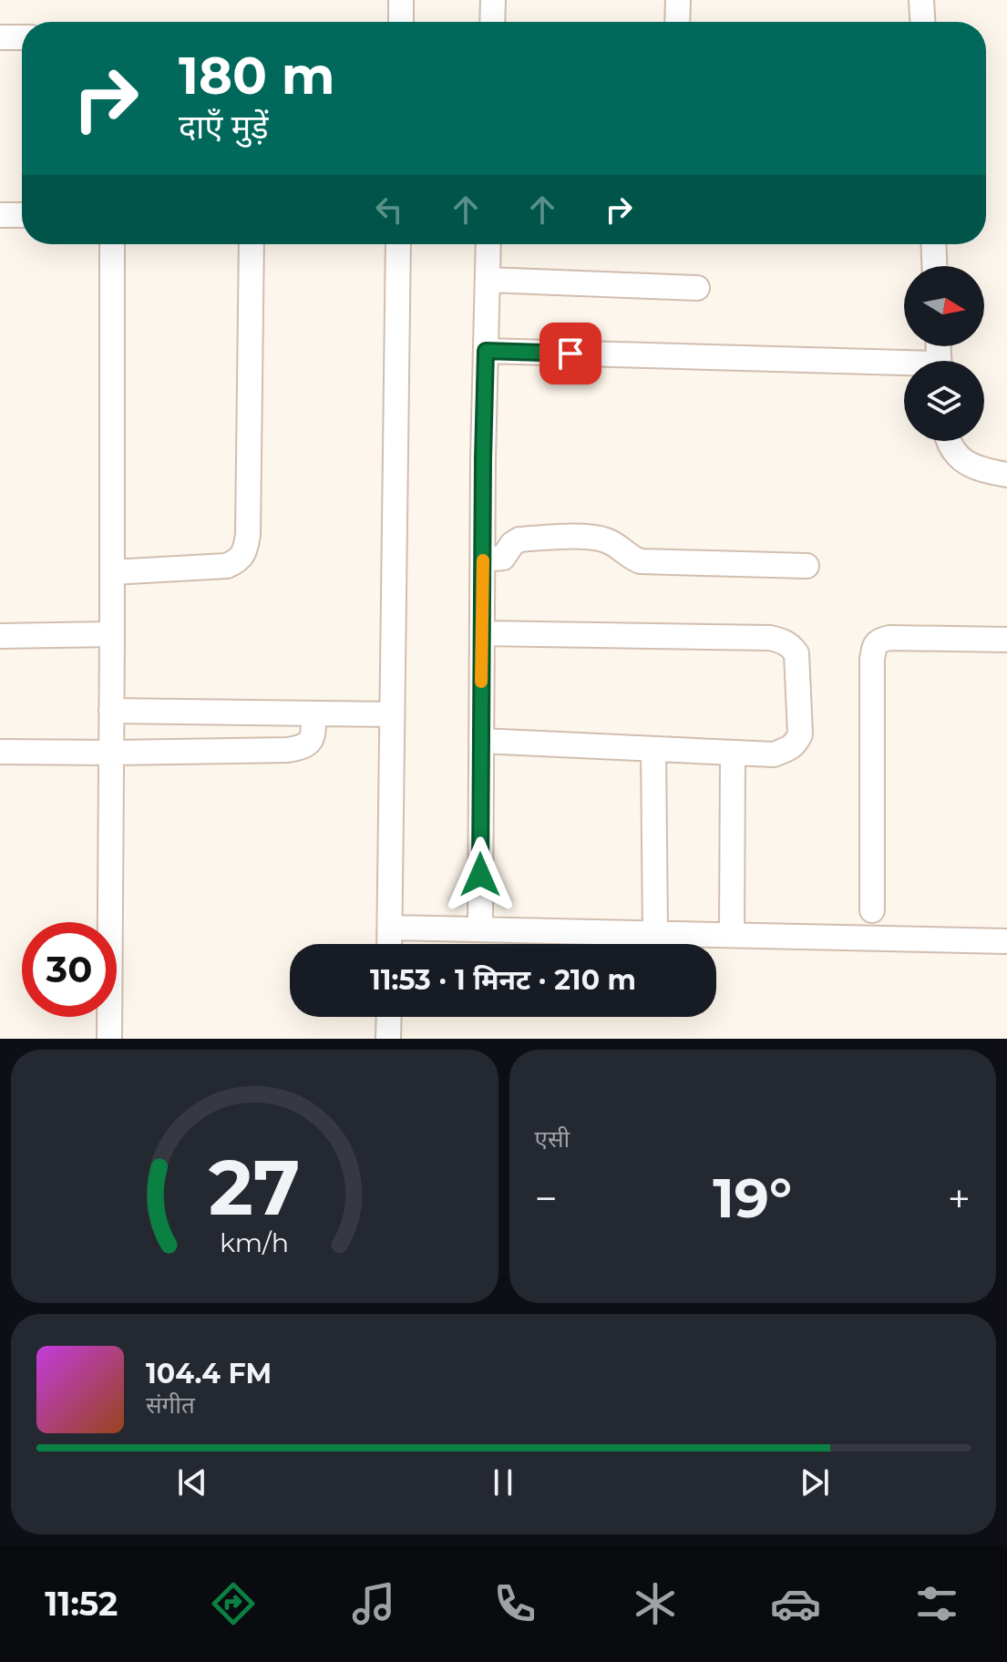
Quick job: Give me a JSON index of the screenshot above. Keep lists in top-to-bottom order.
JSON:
{
  "north": "right",
  "page": {
    "turn": ["180 m", "दाएँ मुड़ें"],
    "limit": "30",
    "trip": "11:53 · 1 मिनट · 210 m",
    "tile": "एसी",
    "heat": ["−", "19°", "+"],
    "song": ["104.4 FM", "संगीत"],
    "tabs": "11:52",
    "gauge": ["27", "km/h"]
  }
}
